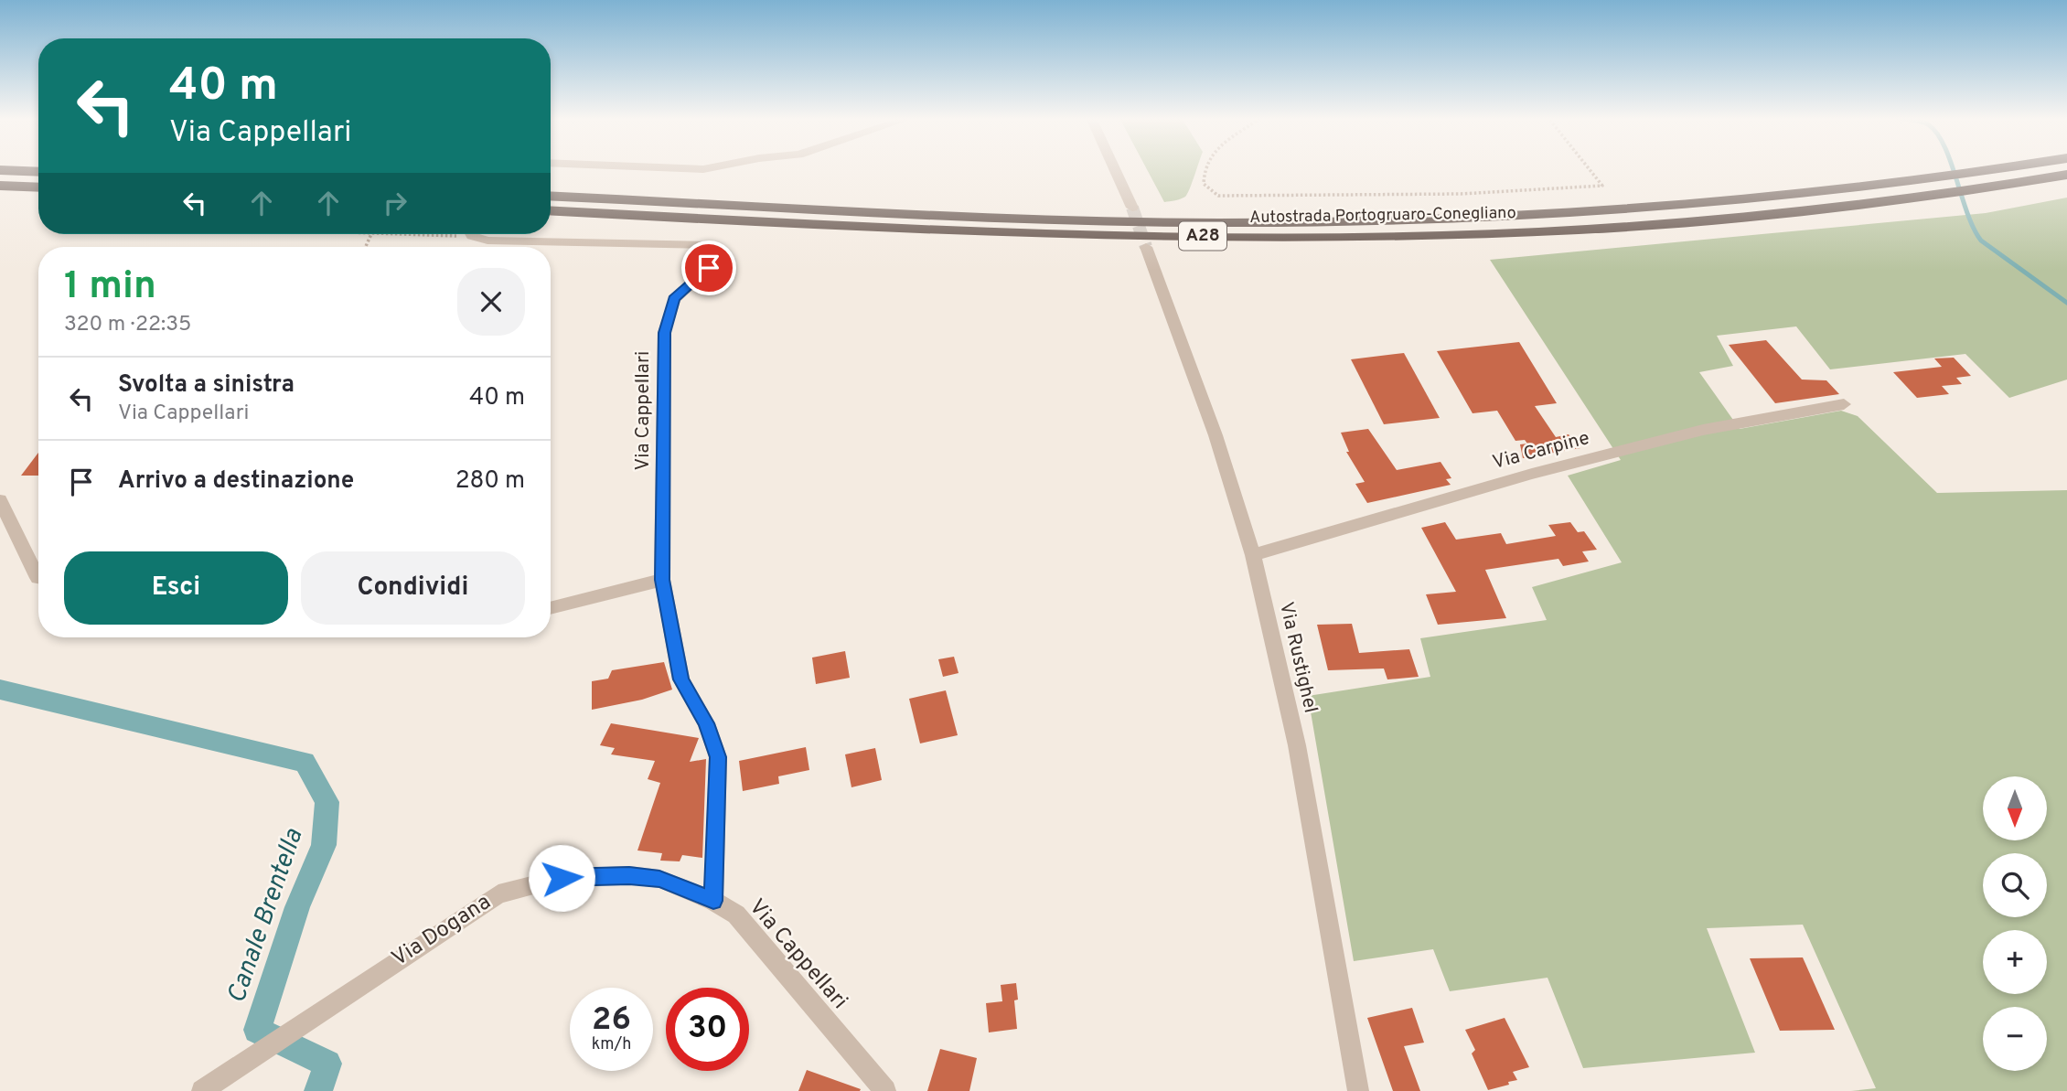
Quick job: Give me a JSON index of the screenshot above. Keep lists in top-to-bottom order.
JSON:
{
  "streets": {
    "highway": ["Autostrada Portogruaro-Conegliano", "A28"],
    "street": [
      "Via Cappellari",
      "Via Carpine",
      "Via Rustighel",
      "Via Dogana"
    ]
  },
  "crossings": [
    ["Via Cappellari", "Via Dogana"],
    ["Via Carpine", "Via Rustighel"]
  ],
  "water": ["Canale Brentella"],
  "north": "bottom",
  "page": {
    "turn": ["40 m", "Via Cappellari"],
    "heading": ["1 min", "320 m · 22:35"],
    "list": [
      {
        "name": "Svolta a sinistra",
        "note": "Via Cappellari",
        "value": "40 m"
      },
      {
        "name": "Arrivo a destinazione",
        "value": "280 m"
      }
    ],
    "buttons": ["Esci", "Condividi"],
    "map_buttons": ["+", "−"],
    "speed": "26 km/h",
    "limit": "30"
  }
}
